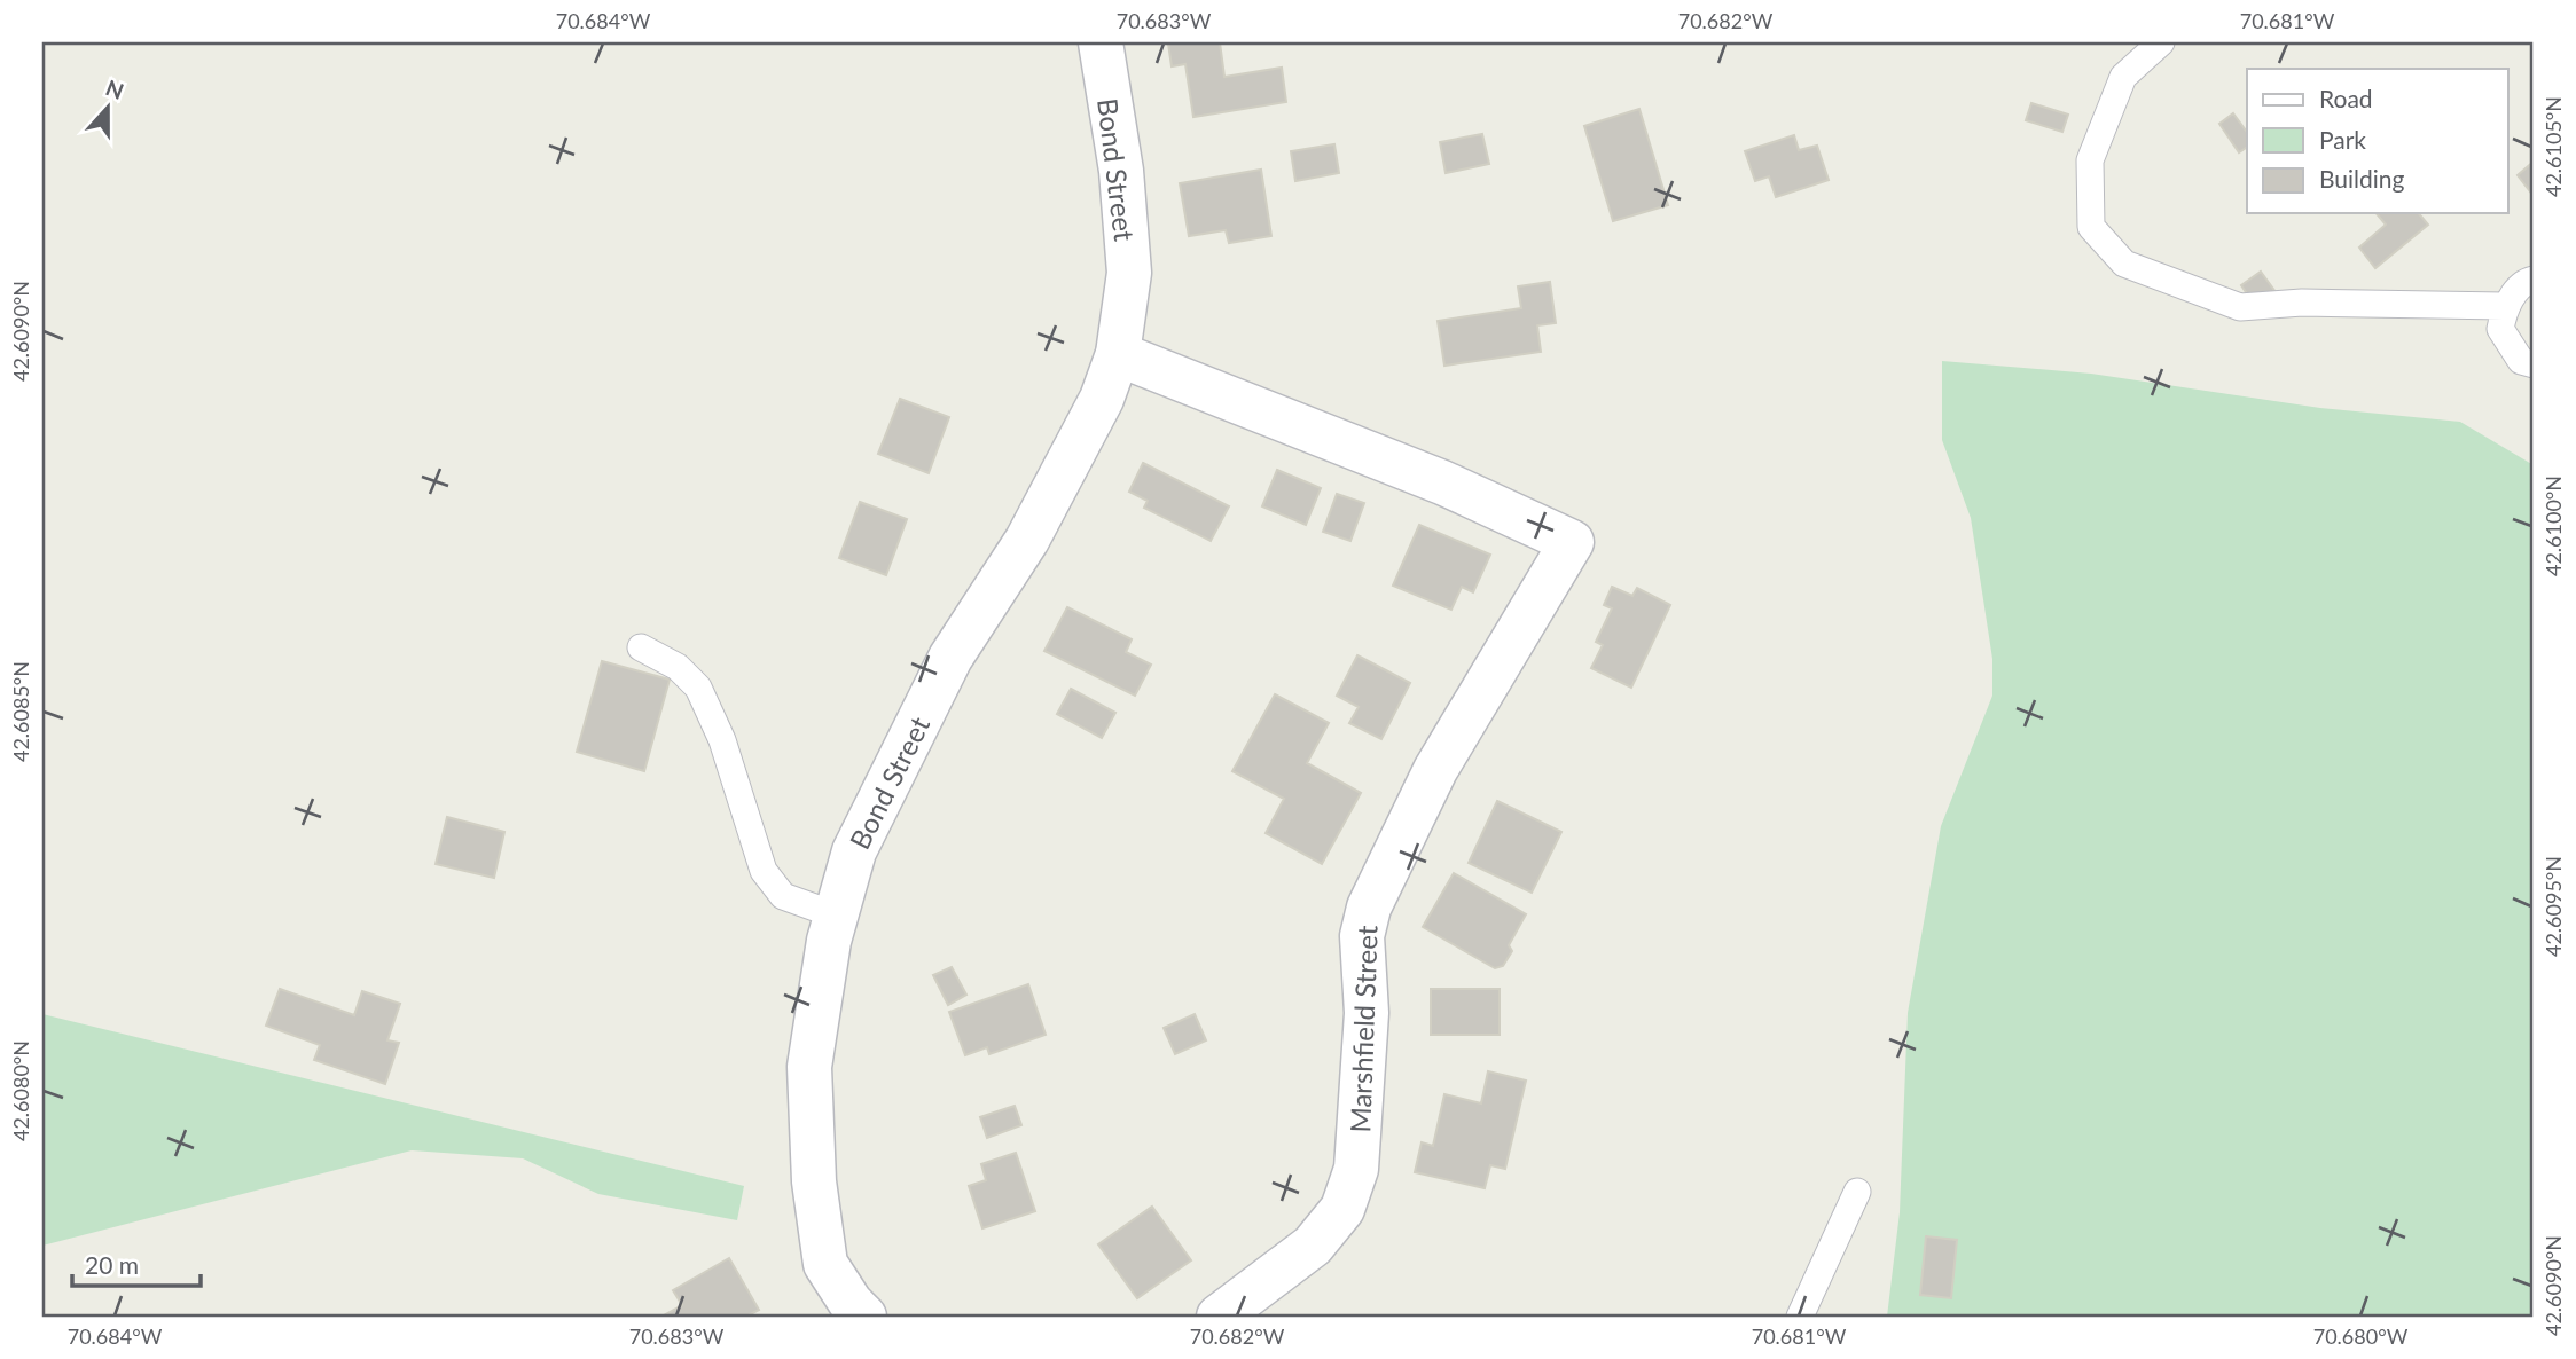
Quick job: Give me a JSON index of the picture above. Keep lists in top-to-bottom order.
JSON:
{
  "streets": {
    "street": ["Bond Street", "Marshfield Street"]
  },
  "crossings": [
    ["Bond Street", "Marshfield Street"]
  ],
  "legend": ["Road", "Park", "Building"],
  "scale_bar": "20 m",
  "north": "top",
  "coordinates": [
    "70.684°W",
    "70.683°W",
    "70.682°W",
    "70.681°W",
    "42.6105°N",
    "42.6090°N",
    "42.6100°N",
    "42.6085°N",
    "42.6095°N",
    "42.6080°N",
    "70.680°W"
  ]
}
